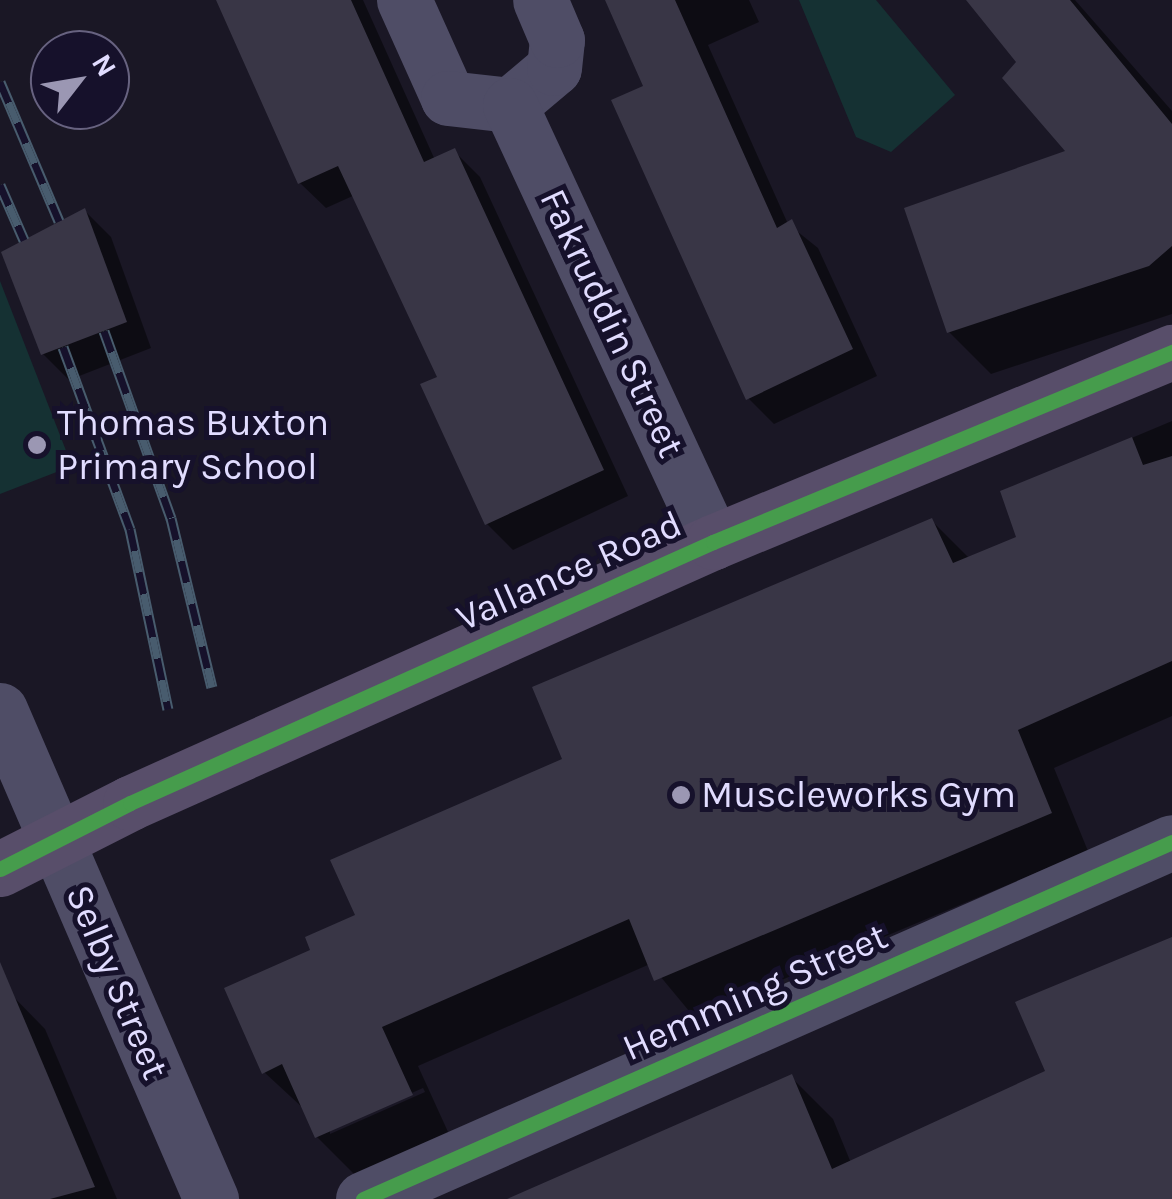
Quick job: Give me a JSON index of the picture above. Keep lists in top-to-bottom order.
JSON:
{
  "streets": {
    "main road": ["Vallance Road"],
    "street": ["Fakruddin Street", "Selby Street", "Hemming Street"]
  },
  "crossings": [
    ["Fakruddin Street", "Vallance Road"],
    ["Vallance Road", "Selby Street"]
  ],
  "places": ["Thomas Buxton Primary School", "Muscleworks Gym"],
  "north": "top right"
}
